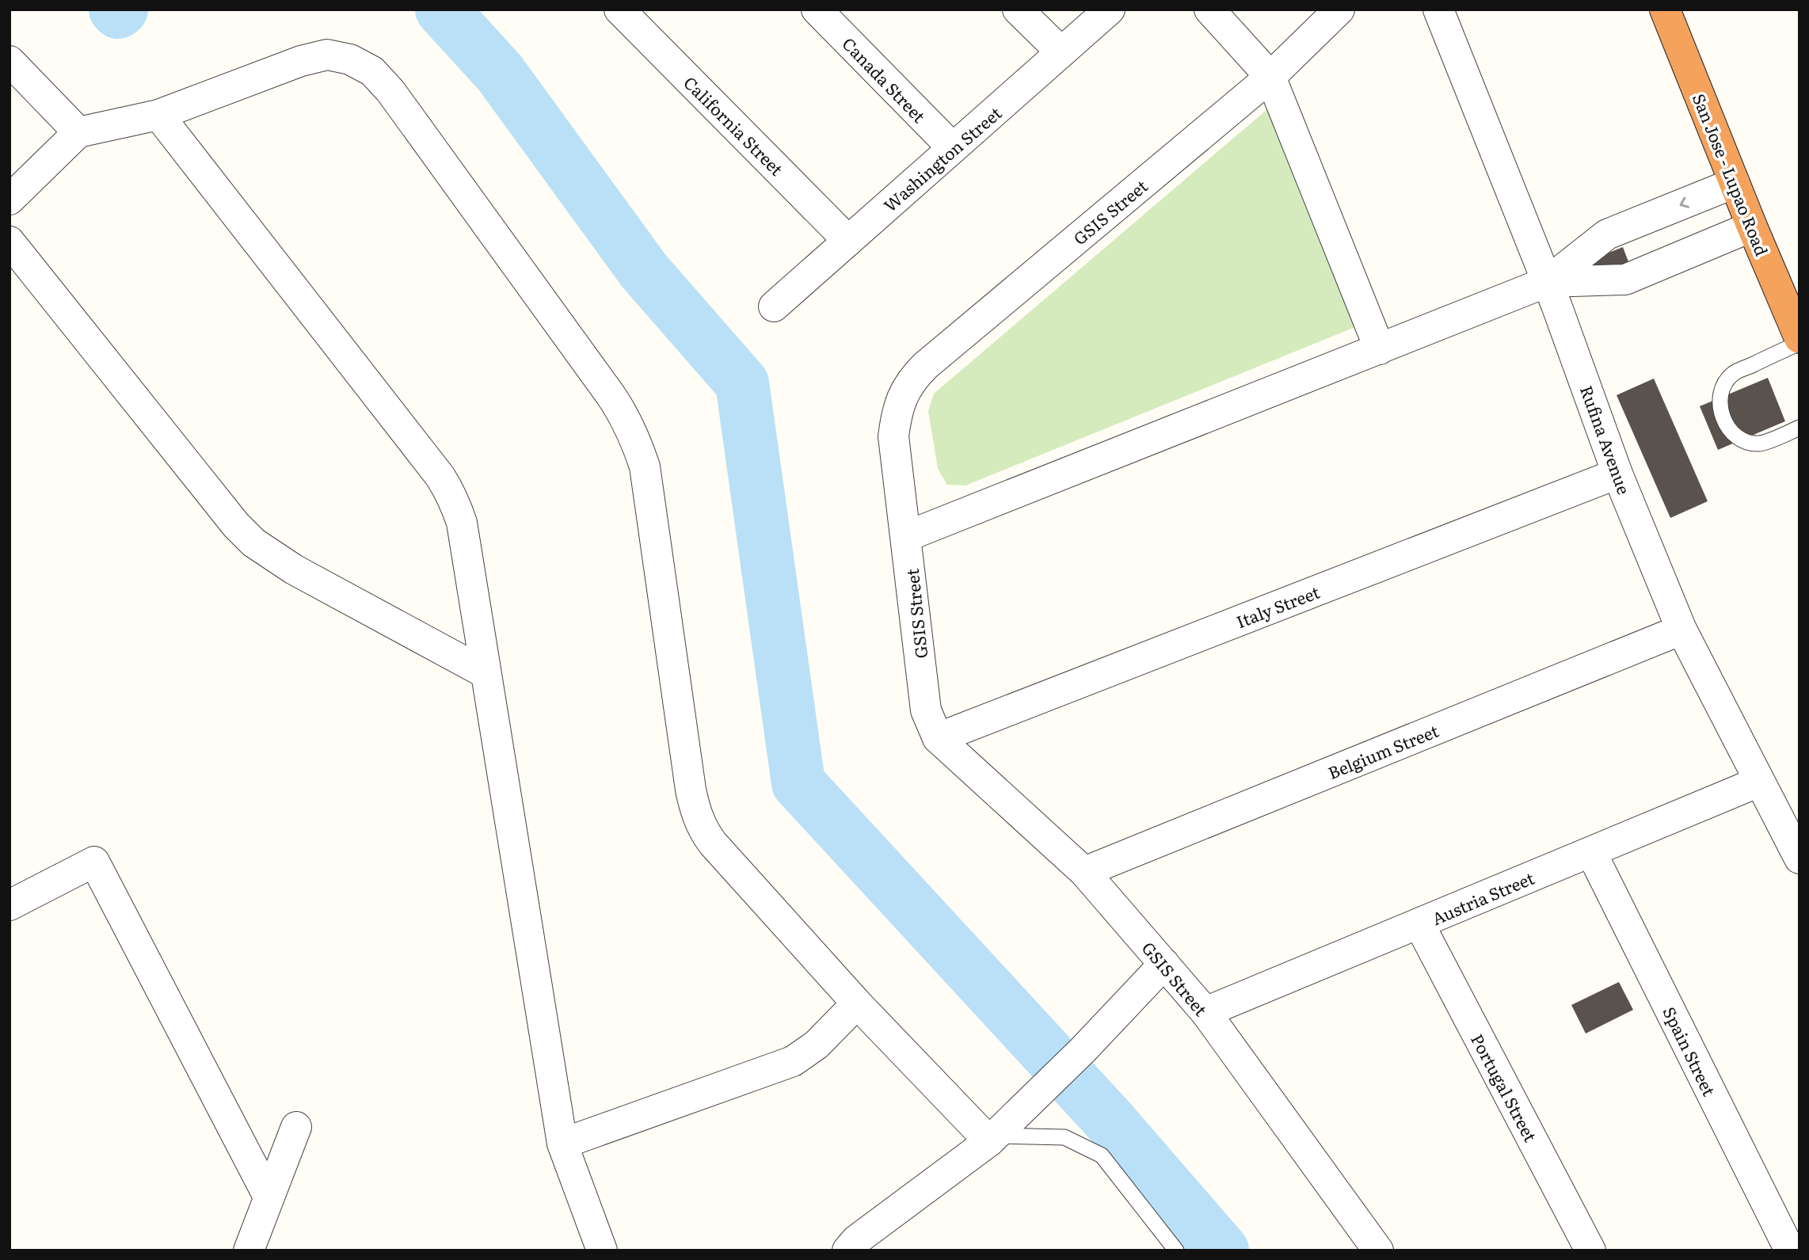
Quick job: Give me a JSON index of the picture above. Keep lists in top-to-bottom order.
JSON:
{
  "streets": {
    "highway": ["San Jose - Lupao Road"],
    "street": [
      "Canada Street",
      "California Street",
      "Washington Street",
      "GSIS Street",
      "Rufina Avenue",
      "Italy Street",
      "Belgium Street",
      "Austria Street",
      "Spain Street",
      "Portugal Street"
    ]
  },
  "crossings": [
    ["Canada Street", "Washington Street"],
    ["California Street", "Washington Street"],
    ["GSIS Street", "Italy Street"],
    ["GSIS Street", "Belgium Street"],
    ["GSIS Street", "Austria Street"],
    ["Rufina Avenue", "Italy Street"],
    ["Rufina Avenue", "Belgium Street"],
    ["Rufina Avenue", "Austria Street"],
    ["Austria Street", "Spain Street"],
    ["Austria Street", "Portugal Street"]
  ]
}
